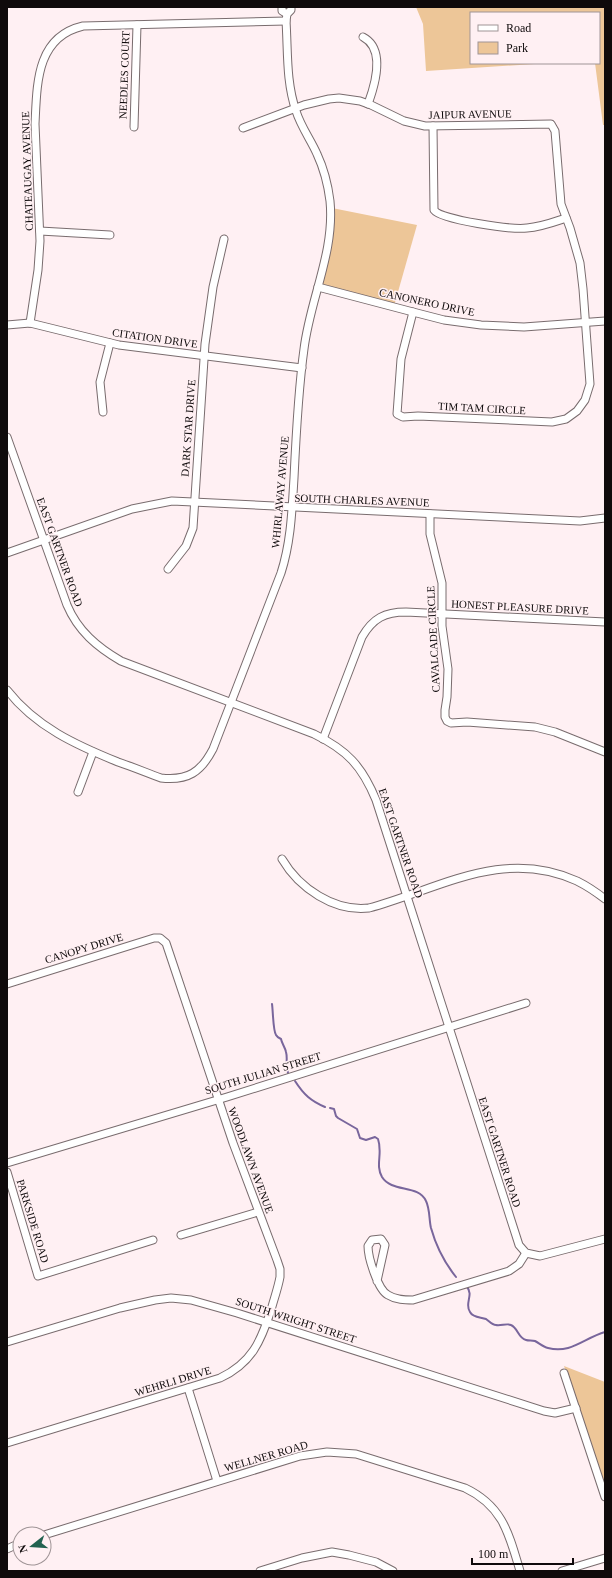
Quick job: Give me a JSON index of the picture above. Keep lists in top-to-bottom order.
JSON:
{
  "streets": {
    "street": [
      "NEEDLES COURT",
      "JAIPUR AVENUE",
      "CHATEAUGAY AVENUE",
      "CANONERO DRIVE",
      "CITATION DRIVE",
      "TIM TAM CIRCLE",
      "DARK STAR DRIVE",
      "WHIRLAWAY AVENUE",
      "SOUTH CHARLES AVENUE",
      "EAST GARTNER ROAD",
      "HONEST PLEASURE DRIVE",
      "CAVALCADE CIRCLE",
      "CANOPY DRIVE",
      "SOUTH JULIAN STREET",
      "WOODLAWN AVENUE",
      "PARKSIDE ROAD",
      "SOUTH WRIGHT STREET",
      "WEHRLI DRIVE",
      "WELLNER ROAD"
    ]
  },
  "crossings": [
    ["NEEDLES COURT", "CHATEAUGAY AVENUE"],
    ["JAIPUR AVENUE", "WHIRLAWAY AVENUE"],
    ["CHATEAUGAY AVENUE", "CITATION DRIVE"],
    ["CHATEAUGAY AVENUE", "WHIRLAWAY AVENUE"],
    ["CANONERO DRIVE", "TIM TAM CIRCLE"],
    ["CANONERO DRIVE", "WHIRLAWAY AVENUE"],
    ["CITATION DRIVE", "DARK STAR DRIVE"],
    ["CITATION DRIVE", "WHIRLAWAY AVENUE"],
    ["DARK STAR DRIVE", "SOUTH CHARLES AVENUE"],
    ["WHIRLAWAY AVENUE", "SOUTH CHARLES AVENUE"],
    ["WHIRLAWAY AVENUE", "EAST GARTNER ROAD"],
    ["SOUTH CHARLES AVENUE", "EAST GARTNER ROAD"],
    ["SOUTH CHARLES AVENUE", "CAVALCADE CIRCLE"],
    ["EAST GARTNER ROAD", "HONEST PLEASURE DRIVE"],
    ["EAST GARTNER ROAD", "SOUTH JULIAN STREET"],
    ["HONEST PLEASURE DRIVE", "CAVALCADE CIRCLE"],
    ["CANOPY DRIVE", "WOODLAWN AVENUE"],
    ["SOUTH JULIAN STREET", "WOODLAWN AVENUE"],
    ["WOODLAWN AVENUE", "WEHRLI DRIVE"],
    ["SOUTH WRIGHT STREET", "WEHRLI DRIVE"]
  ],
  "legend": ["Road", "Park"],
  "scale_bar": "100 m",
  "north": "left"
}
